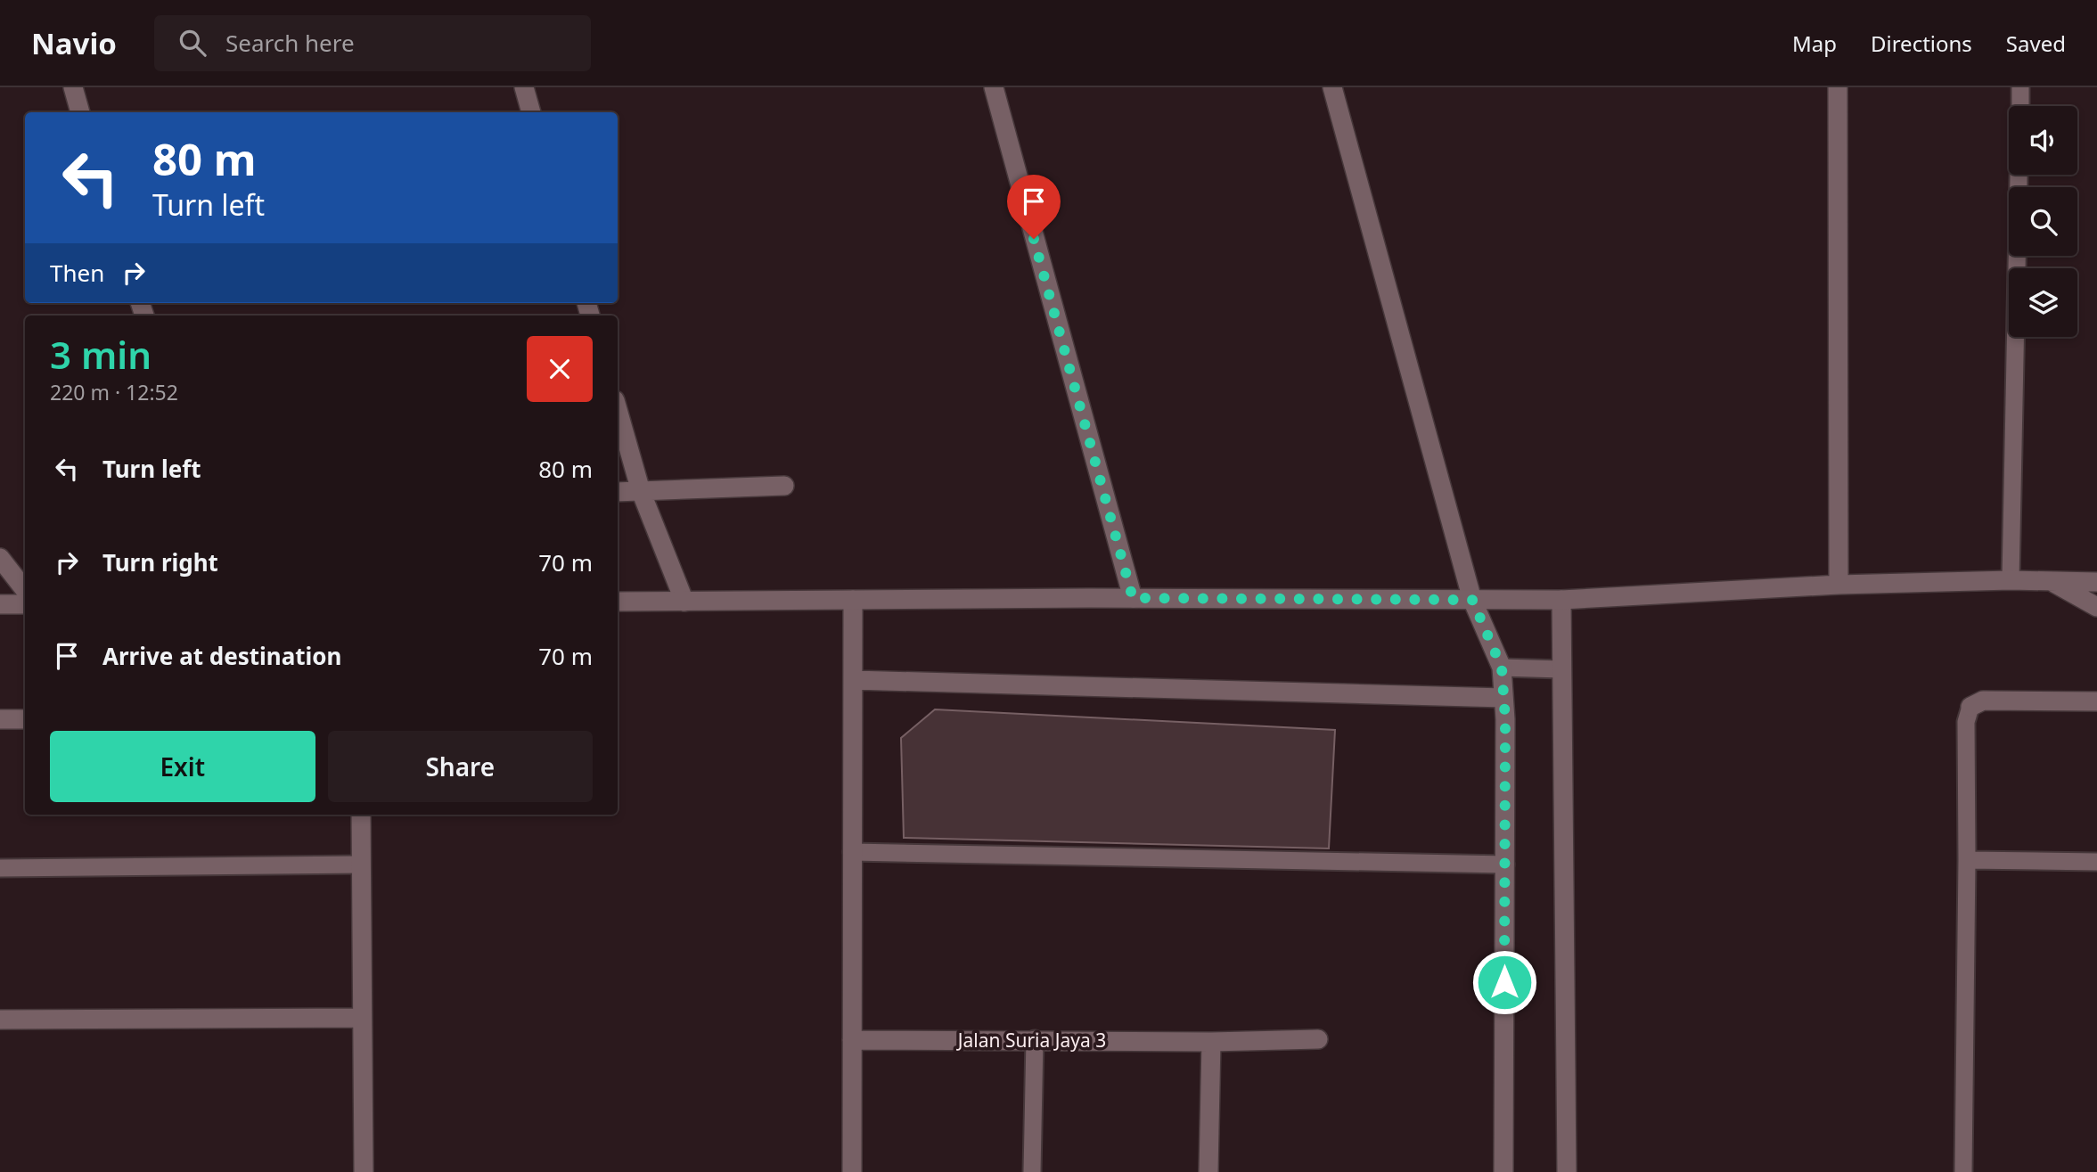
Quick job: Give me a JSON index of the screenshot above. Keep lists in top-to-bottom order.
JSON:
{
  "streets": {
    "street": ["Jalan Suria Jaya 3"]
  },
  "page": {
    "header": "Navio",
    "search": "Search here",
    "nav": ["Map", "Directions", "Saved"],
    "turn": ["80 m", "Turn left"],
    "then": "Then",
    "heading": ["3 min", "220 m · 12:52"],
    "list": [
      {
        "name": "Turn left",
        "value": "80 m"
      },
      {
        "name": "Turn right",
        "value": "70 m"
      },
      {
        "name": "Arrive at destination",
        "value": "70 m"
      }
    ],
    "buttons": ["Exit", "Share"]
  }
}
